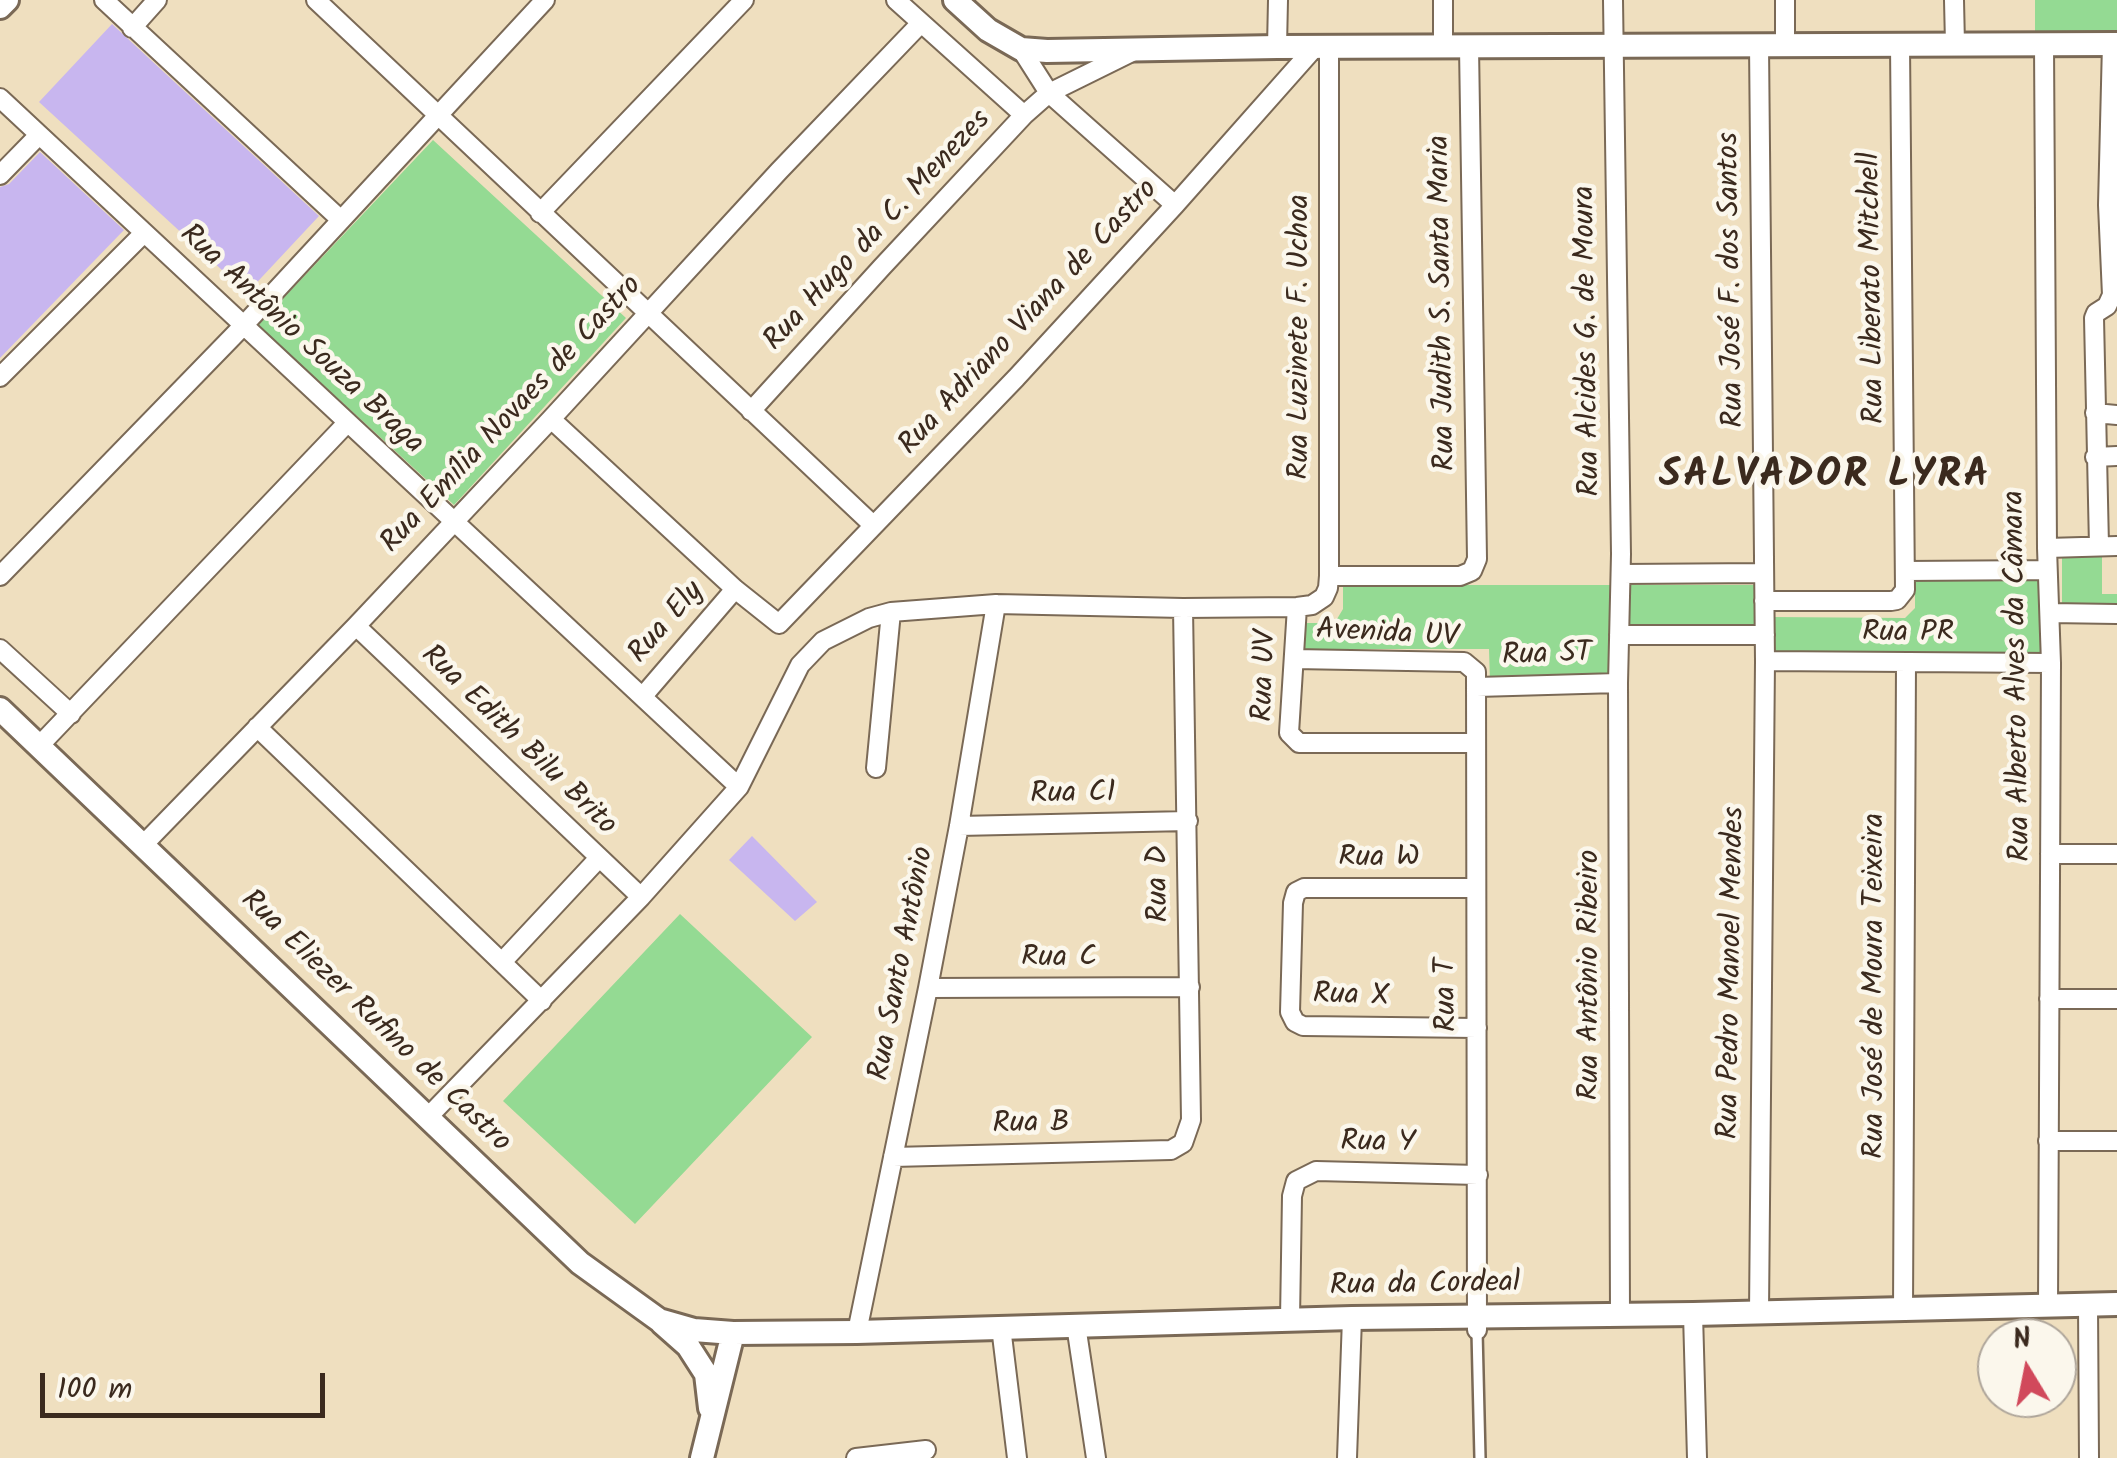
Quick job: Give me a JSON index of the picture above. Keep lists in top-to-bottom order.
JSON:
{
  "streets": {
    "street": [
      "Rua Hugo da C. Menezes",
      "Rua José F. dos Santos",
      "Rua Liberato Mitchell",
      "Rua Judith S. Santa Maria",
      "Rua Adriano Viana de Castro",
      "Rua Luzinete F. Uchoa",
      "Rua Antônio Souza Braga",
      "Rua Alcides G. de Moura",
      "Rua Emília Novaes de Castro",
      "Rua Ely",
      "Rua PR",
      "Avenida UV",
      "Rua ST",
      "Rua UV",
      "Rua Alberto Alves da Câmara",
      "Rua Edith Bilu Brito",
      "Rua C1",
      "Rua W",
      "Rua D",
      "Rua C",
      "Rua Santo Antônio",
      "Rua Pedro Manoel Mendes",
      "Rua Antônio Ribeiro",
      "Rua José de Moura Teixeira",
      "Rua T",
      "Rua X",
      "Rua Eliezer Rufino de Castro",
      "Rua B",
      "Rua Y",
      "Rua da Cordeal"
    ]
  },
  "crossings": [
    ["Rua José F. dos Santos", "Rua Pedro Manoel Mendes"],
    ["Rua Judith S. Santa Maria", "Rua Luzinete F. Uchoa"],
    ["Rua Adriano Viana de Castro", "Rua Luzinete F. Uchoa"],
    ["Rua Adriano Viana de Castro", "Rua Ely"],
    ["Rua Antônio Souza Braga", "Rua Emília Novaes de Castro"],
    ["Rua Antônio Souza Braga", "Rua Ely"],
    ["Rua Alcides G. de Moura", "Rua Antônio Ribeiro"],
    ["Rua Emília Novaes de Castro", "Rua Edith Bilu Brito"],
    ["Rua Emília Novaes de Castro", "Rua Eliezer Rufino de Castro"],
    ["Rua PR", "Rua Alberto Alves da Câmara"],
    ["Rua PR", "Rua Pedro Manoel Mendes"],
    ["Rua PR", "Rua José de Moura Teixeira"],
    ["Avenida UV", "Rua ST"],
    ["Avenida UV", "Rua UV"],
    ["Avenida UV", "Rua T"],
    ["Rua ST", "Rua Antônio Ribeiro"],
    ["Rua ST", "Rua T"],
    ["Rua UV", "Rua T"],
    ["Rua Alberto Alves da Câmara", "Rua da Cordeal"],
    ["Rua C1", "Rua D"],
    ["Rua C1", "Rua Santo Antônio"],
    ["Rua W", "Rua T"],
    ["Rua W", "Rua X"],
    ["Rua D", "Rua C"],
    ["Rua D", "Rua B"],
    ["Rua C", "Rua Santo Antônio"],
    ["Rua Santo Antônio", "Rua B"],
    ["Rua Santo Antônio", "Rua da Cordeal"],
    ["Rua Pedro Manoel Mendes", "Rua da Cordeal"],
    ["Rua Antônio Ribeiro", "Rua da Cordeal"],
    ["Rua José de Moura Teixeira", "Rua da Cordeal"],
    ["Rua T", "Rua X"],
    ["Rua T", "Rua Y"],
    ["Rua T", "Rua da Cordeal"],
    ["Rua Eliezer Rufino de Castro", "Rua da Cordeal"],
    ["Rua Y", "Rua da Cordeal"]
  ],
  "districts": ["SALVADOR LYRA"],
  "scale_bar": "100 m",
  "north": "top"
}
